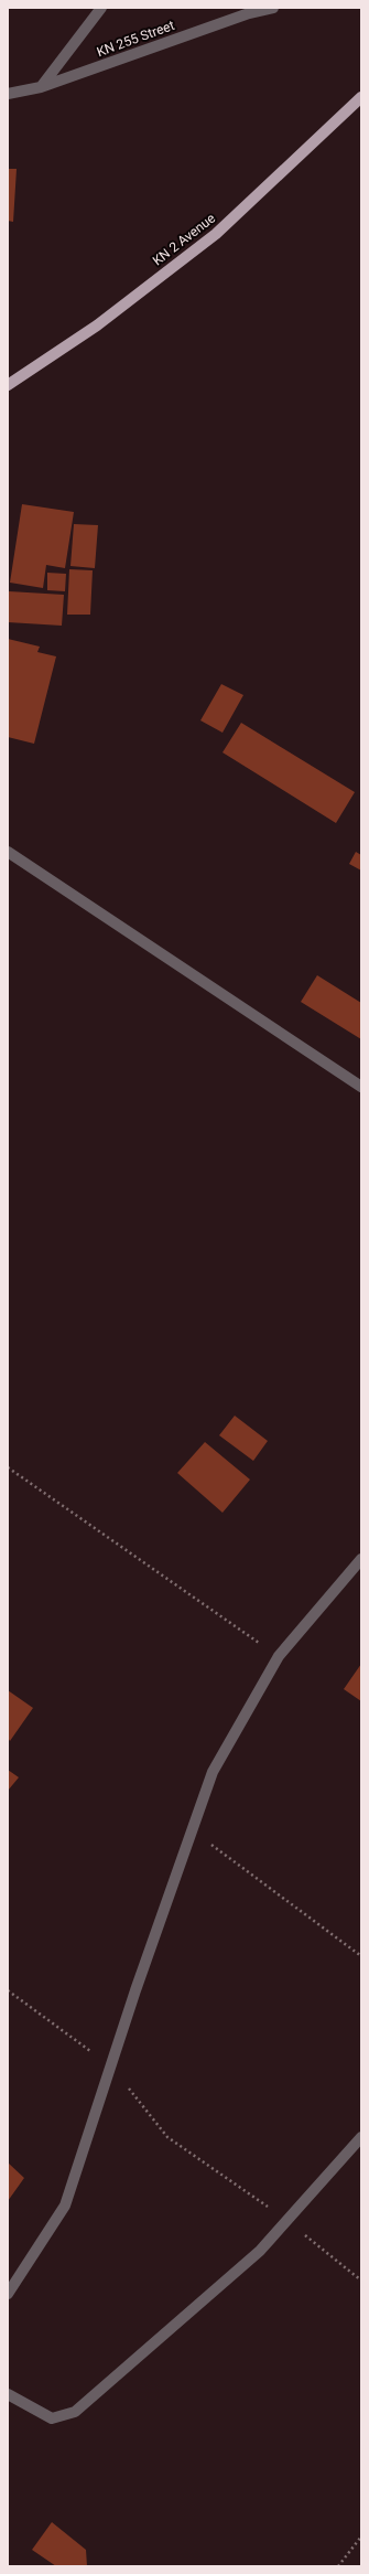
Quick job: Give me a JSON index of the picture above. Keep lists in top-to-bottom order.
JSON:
{
  "streets": {
    "main road": ["KN 2 Avenue"],
    "street": ["KN 255 Street"]
  }
}
